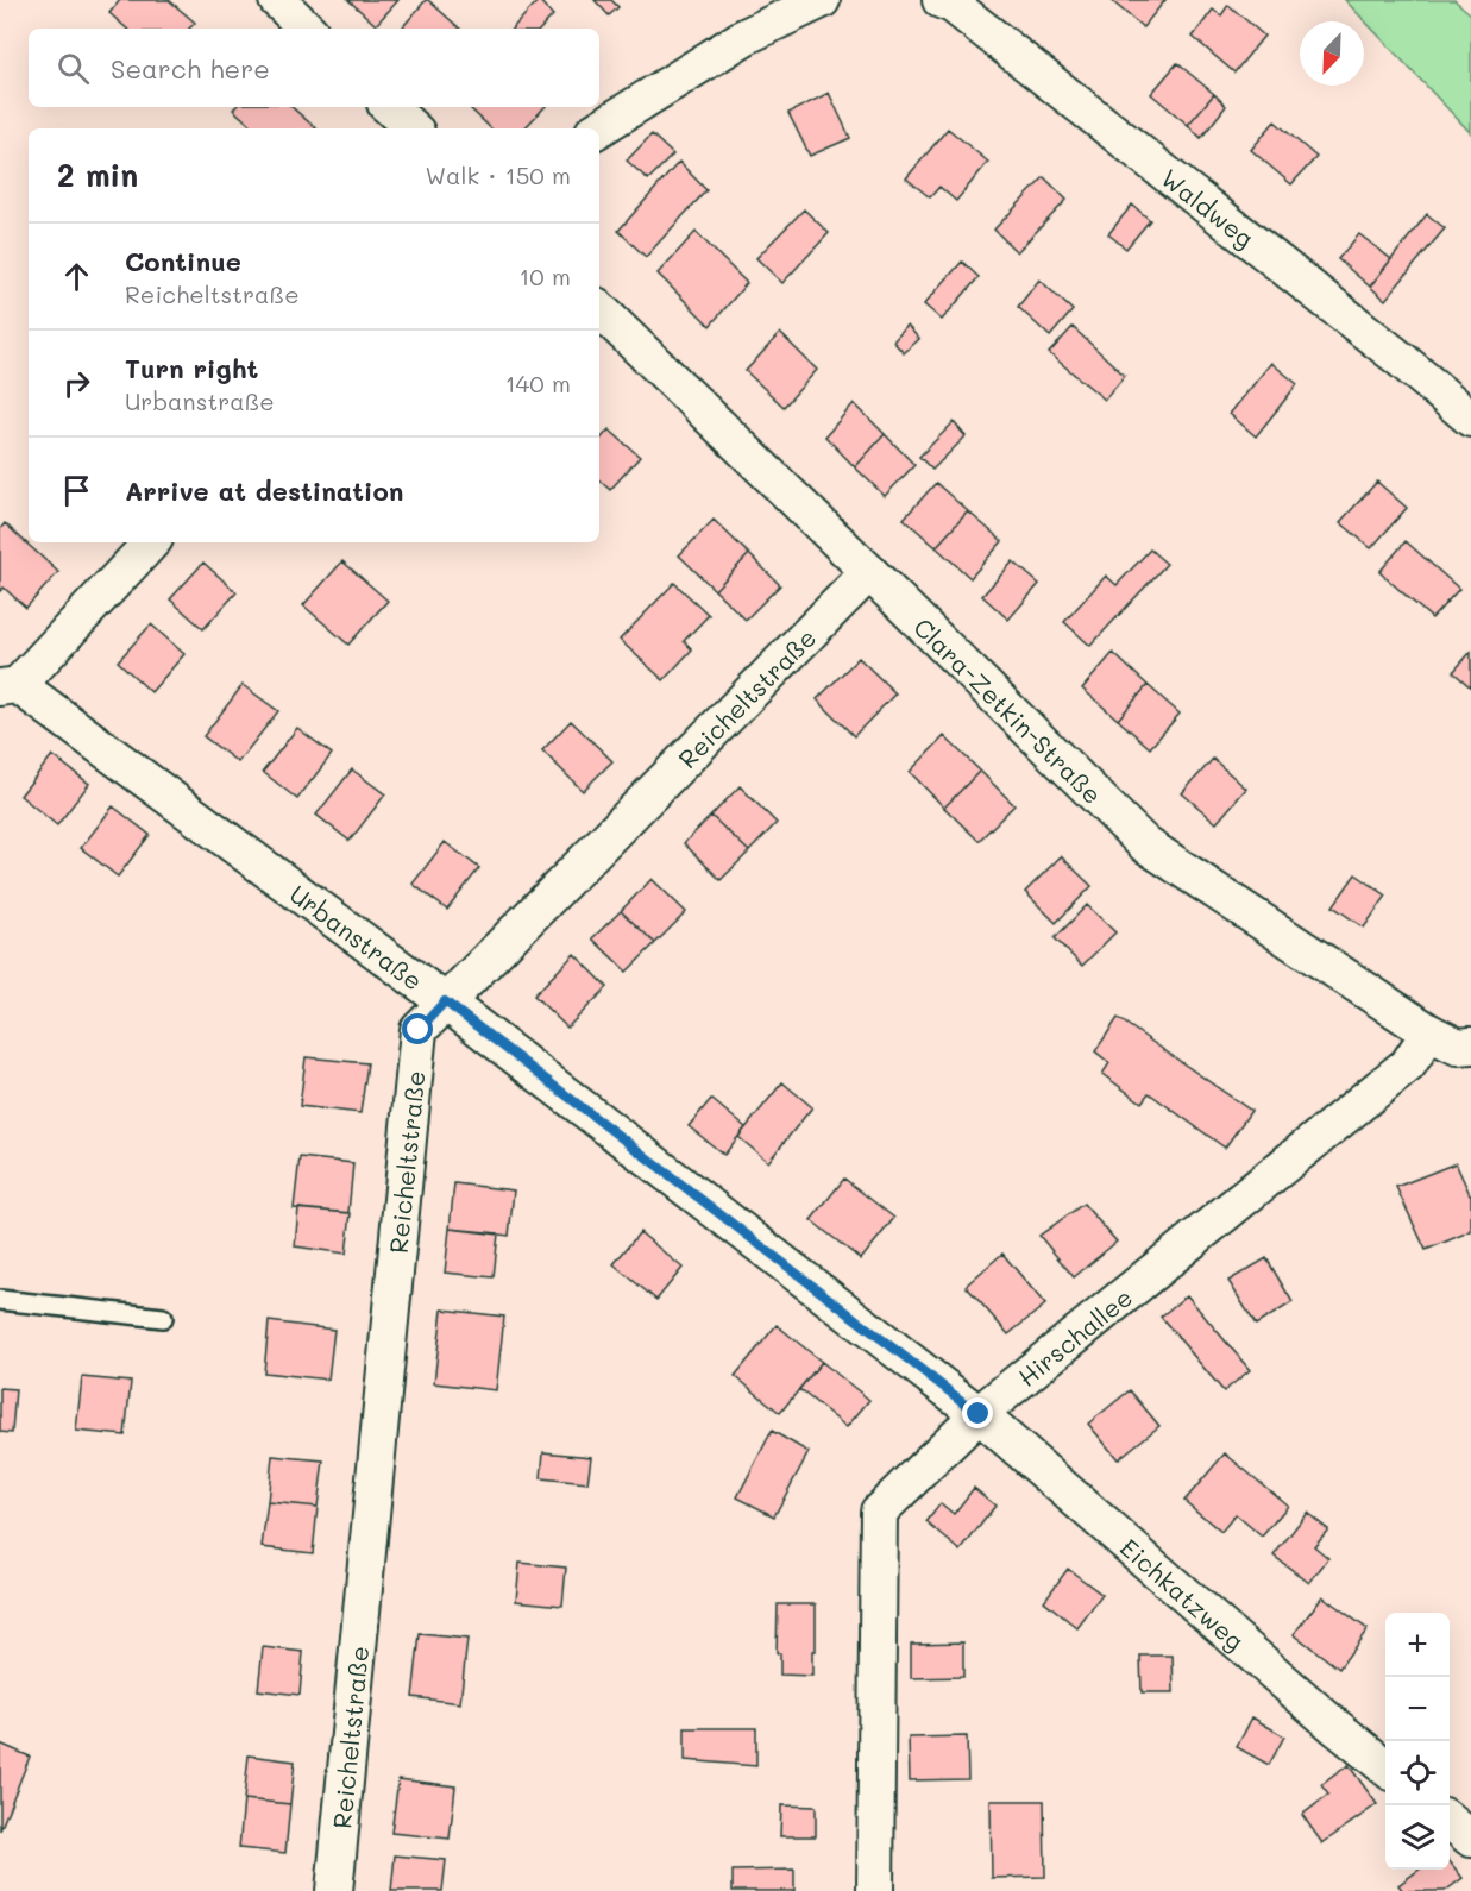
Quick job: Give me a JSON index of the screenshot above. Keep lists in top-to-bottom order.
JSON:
{
  "streets": {
    "street": [
      "Waldweg",
      "Reicheltstraße",
      "Clara-Zetkin-Straße",
      "Urbanstraße",
      "Hirschallee",
      "Eichkatzweg"
    ]
  },
  "crossings": [
    ["Reicheltstraße", "Clara-Zetkin-Straße"],
    ["Reicheltstraße", "Urbanstraße"],
    ["Clara-Zetkin-Straße", "Hirschallee"],
    ["Urbanstraße", "Hirschallee"],
    ["Urbanstraße", "Eichkatzweg"],
    ["Hirschallee", "Eichkatzweg"]
  ],
  "north": "bottom left",
  "page": {
    "search": "Search here",
    "heading": ["2 min", "Walk · 150 m"],
    "list": [
      ["Continue", "Reicheltstraße", "10 m"],
      ["Turn right", "Urbanstraße", "140 m"],
      "Arrive at destination"
    ],
    "map_buttons": ["+", "−"]
  }
}
